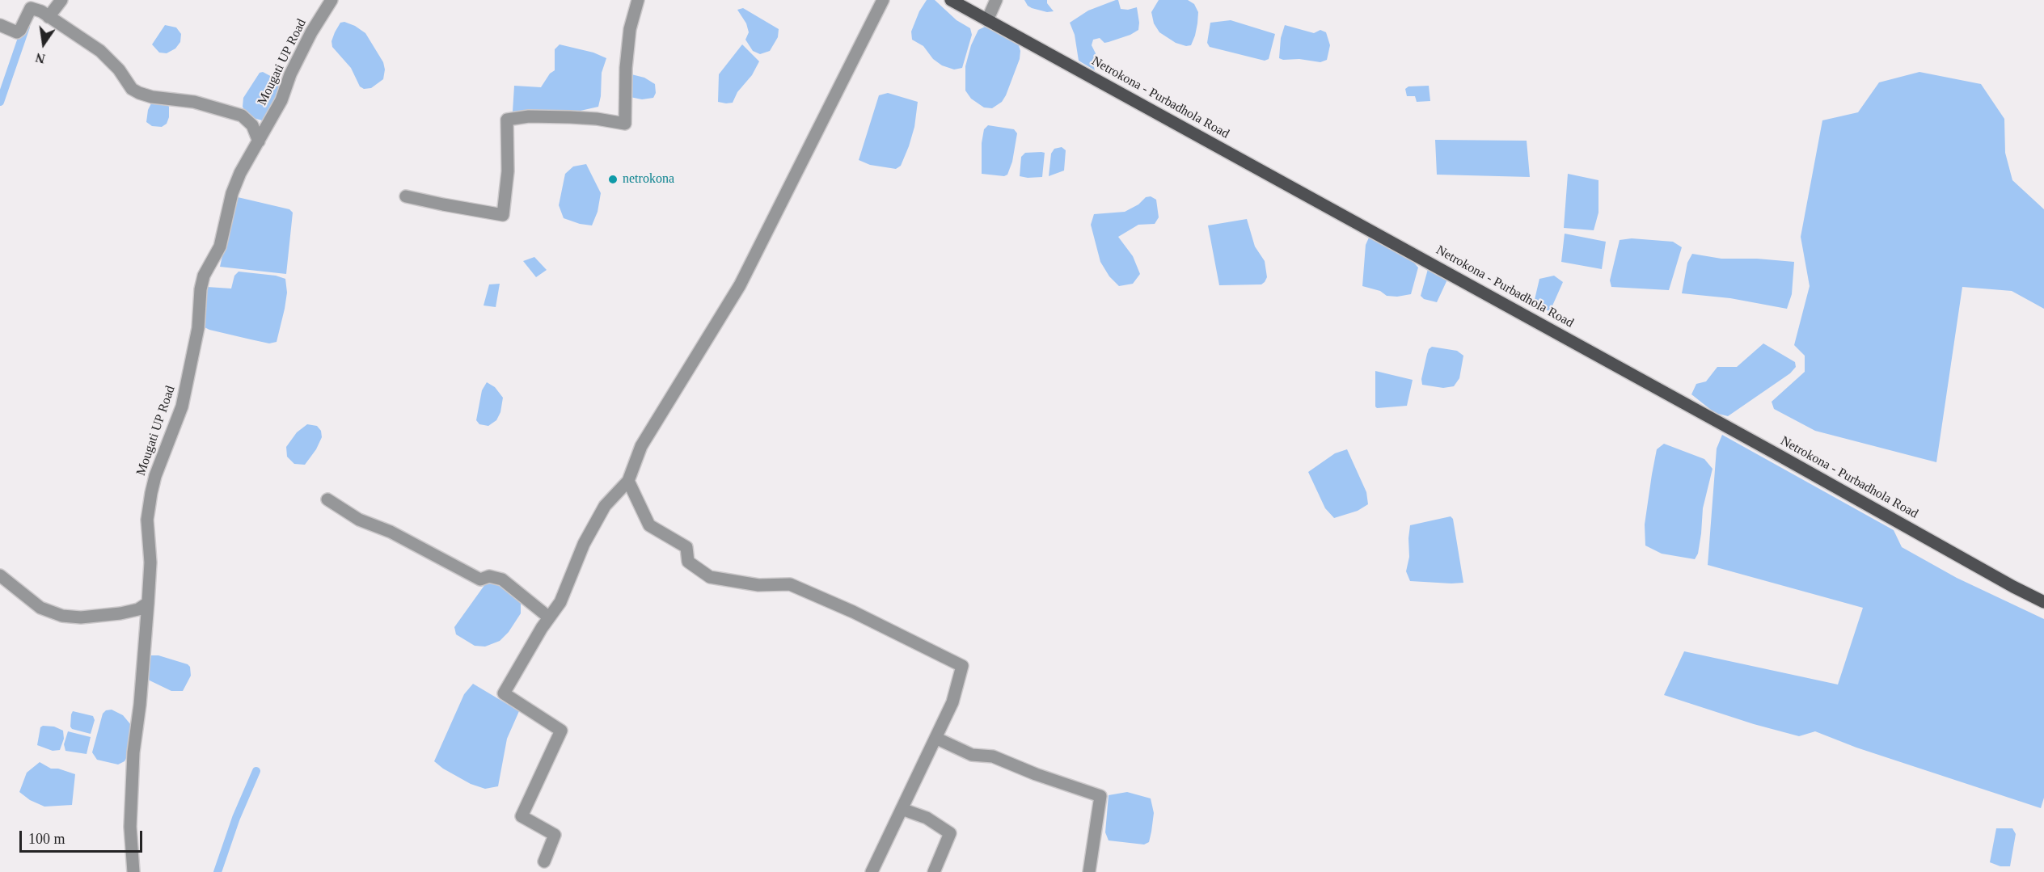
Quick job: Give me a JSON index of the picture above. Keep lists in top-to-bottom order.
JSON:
{
  "streets": {
    "main road": ["Netrokona - Purbadhola Road"],
    "street": ["Mougati UP Road"]
  },
  "places": ["netrokona"],
  "scale_bar": "100 m",
  "north": "bottom"
}
